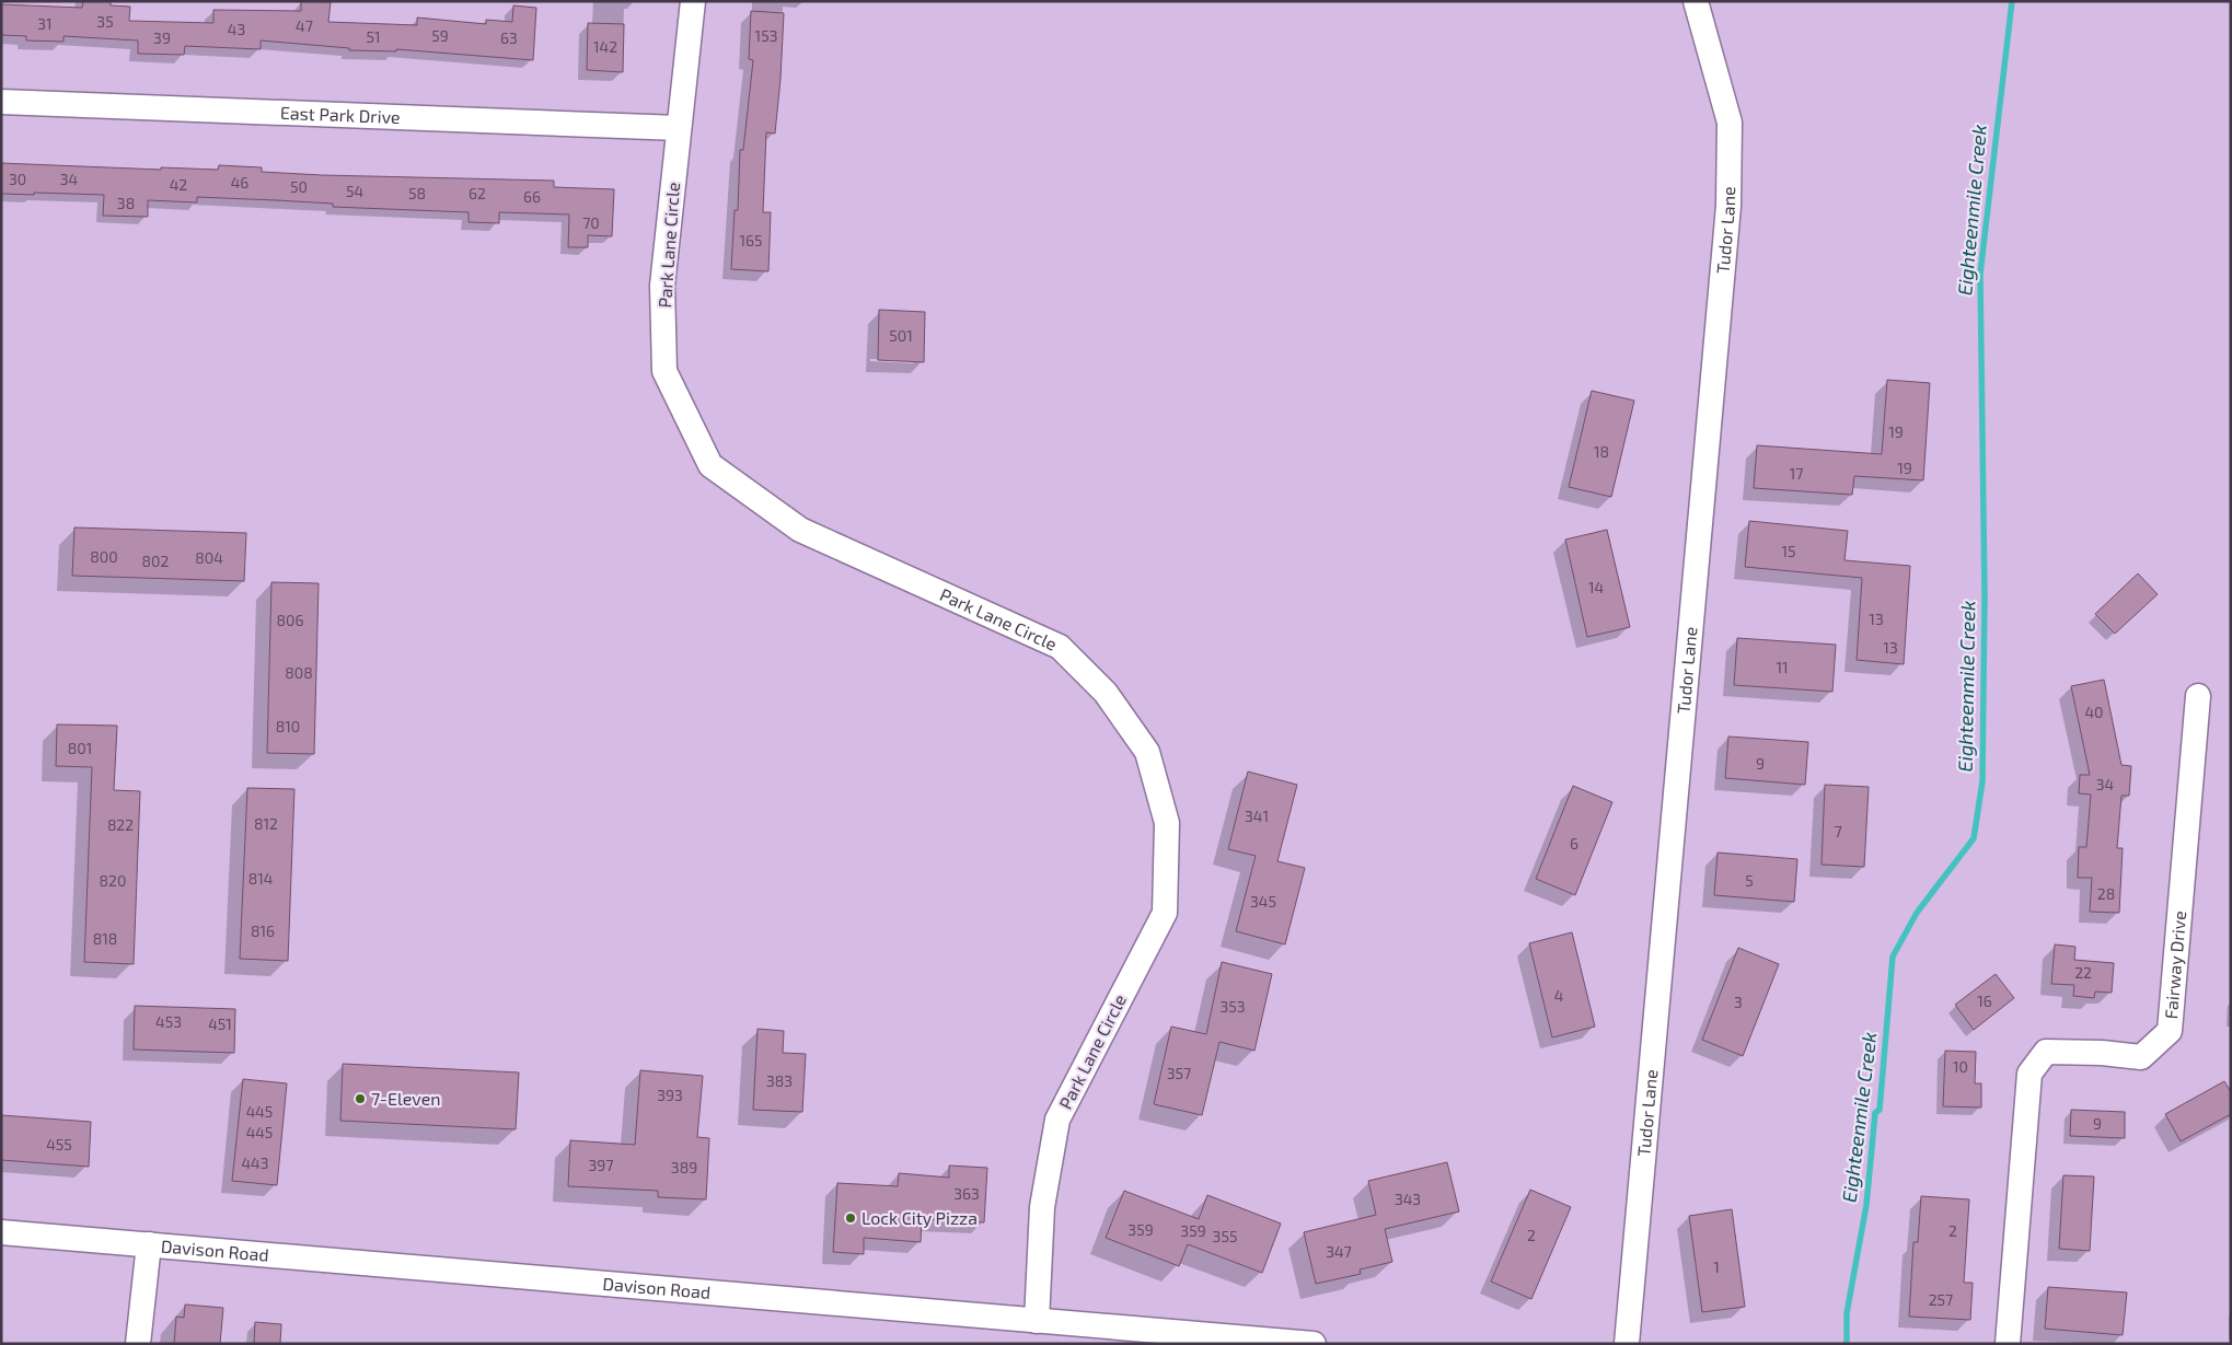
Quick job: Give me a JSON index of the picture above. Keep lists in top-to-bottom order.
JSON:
{
  "streets": {
    "street": [
      "East Park Drive",
      "Tudor Lane",
      "Park Lane Circle",
      "Fairway Drive",
      "Davison Road"
    ]
  },
  "crossings": [
    ["East Park Drive", "Park Lane Circle"],
    ["Park Lane Circle", "Davison Road"]
  ],
  "water": ["Eighteenmile Creek"],
  "places": ["7-Eleven", "Lock City Pizza"],
  "house_numbers": [
    "35",
    "31",
    "47",
    "43",
    "59",
    "153",
    "51",
    "39",
    "63",
    "142",
    "30",
    "34",
    "46",
    "42",
    "50",
    "54",
    "58",
    "62",
    "66",
    "38",
    "70",
    "165",
    "501",
    "19",
    "18",
    "19",
    "17",
    "15",
    "800",
    "804",
    "802",
    "14",
    "13",
    "806",
    "13",
    "11",
    "808",
    "40",
    "810",
    "801",
    "9",
    "34",
    "341",
    "812",
    "822",
    "7",
    "6",
    "814",
    "820",
    "5",
    "28",
    "345",
    "816",
    "818",
    "22",
    "4",
    "16",
    "3",
    "353",
    "453",
    "451",
    "10",
    "357",
    "383",
    "393",
    "445",
    "9",
    "445",
    "455",
    "443",
    "397",
    "389",
    "363",
    "343",
    "359",
    "359",
    "2",
    "2",
    "355",
    "347",
    "1",
    "257"
  ]
}
